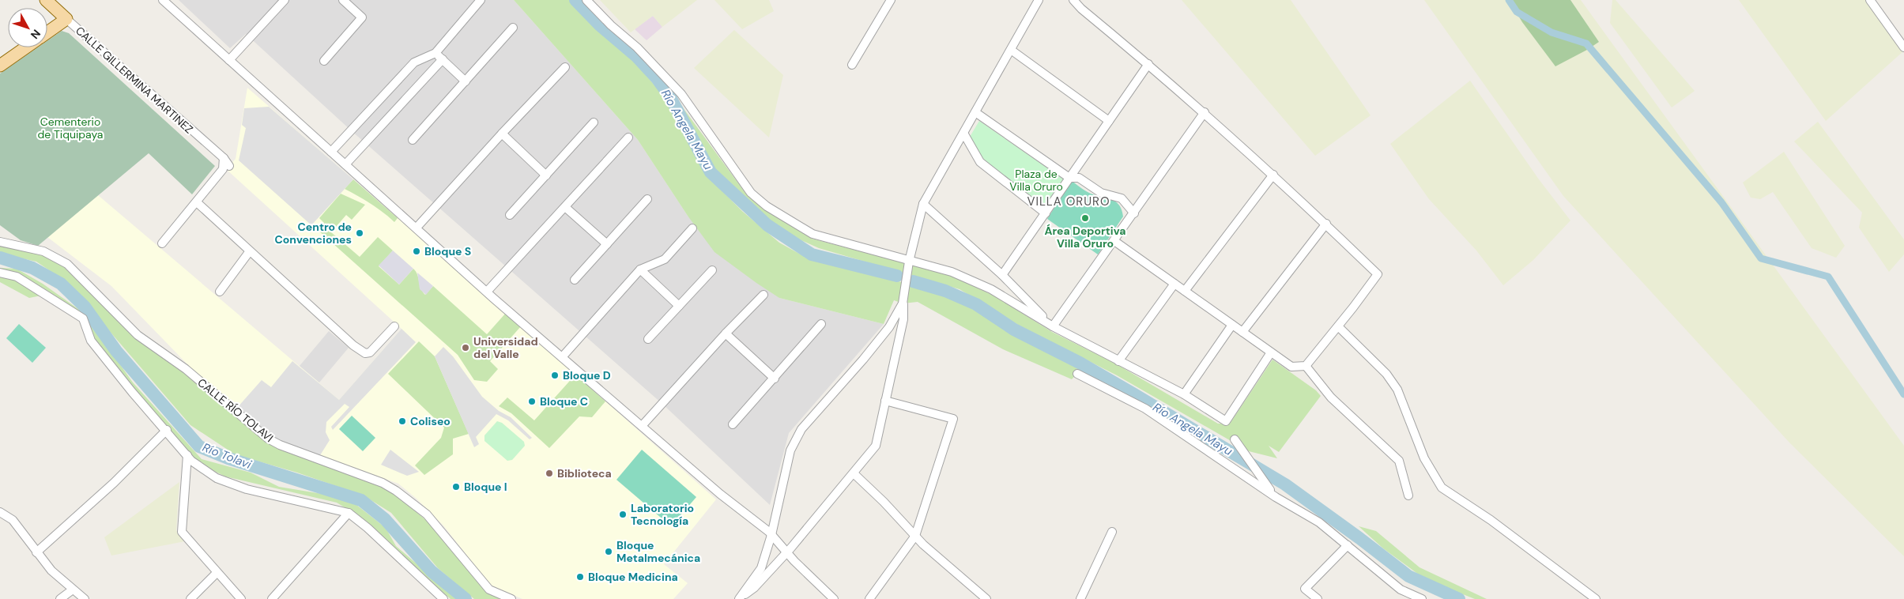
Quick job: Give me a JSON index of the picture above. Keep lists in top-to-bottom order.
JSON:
{
  "streets": {
    "main road": ["CALLE GILLERMINA MARTINEZ"],
    "street": ["CALLE RÍO TOLAVI"]
  },
  "districts": ["VILLA ORURO"],
  "water": ["Río Angela Mayu", "Río Tolavi"],
  "parks": ["Cementerio de Tiquipaya", "Plaza de Villa Oruro"],
  "places": [
    "Área Deportiva Villa Oruro",
    "Centro de Convenciones",
    "Bloque S",
    "Universidad del Valle",
    "Bloque D",
    "Bloque C",
    "Coliseo",
    "Biblioteca",
    "Bloque I",
    "Laboratorio Tecnología",
    "Bloque Metalmecánica",
    "Bloque Medicina"
  ],
  "north": "bottom right"
}
